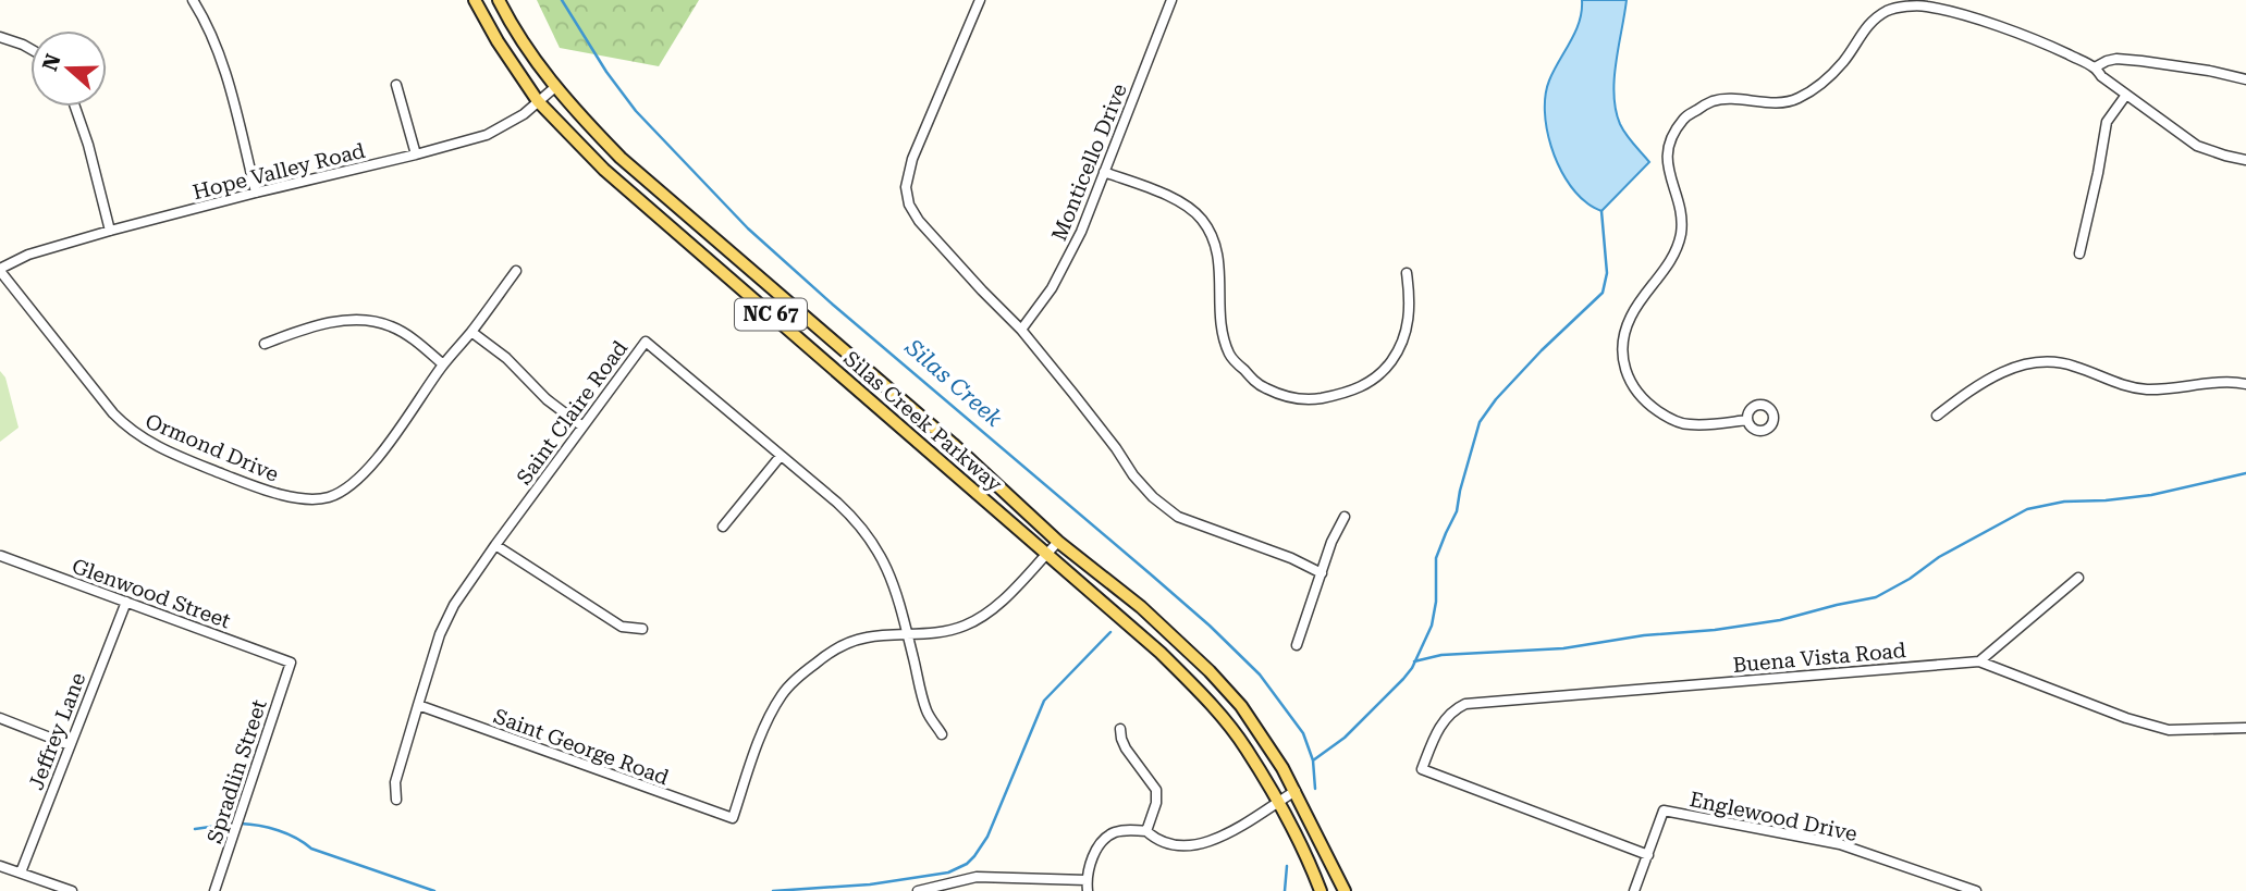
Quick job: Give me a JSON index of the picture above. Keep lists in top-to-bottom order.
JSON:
{
  "streets": {
    "main road": ["NC 67", "Silas Creek Parkway"],
    "street": [
      "Monticello Drive",
      "Hope Valley Road",
      "Saint Claire Road",
      "Ormond Drive",
      "Glenwood Street",
      "Buena Vista Road",
      "Jeffrey Lane",
      "Saint George Road",
      "Spradlin Street",
      "Englewood Drive"
    ]
  },
  "crossings": [
    ["Hope Valley Road", "Silas Creek Parkway"],
    ["Hope Valley Road", "Ormond Drive"],
    ["Saint Claire Road", "Saint George Road"],
    ["Glenwood Street", "Jeffrey Lane"],
    ["Glenwood Street", "Spradlin Street"],
    ["Buena Vista Road", "Englewood Drive"]
  ],
  "water": ["Silas Creek"],
  "north": "left"
}
